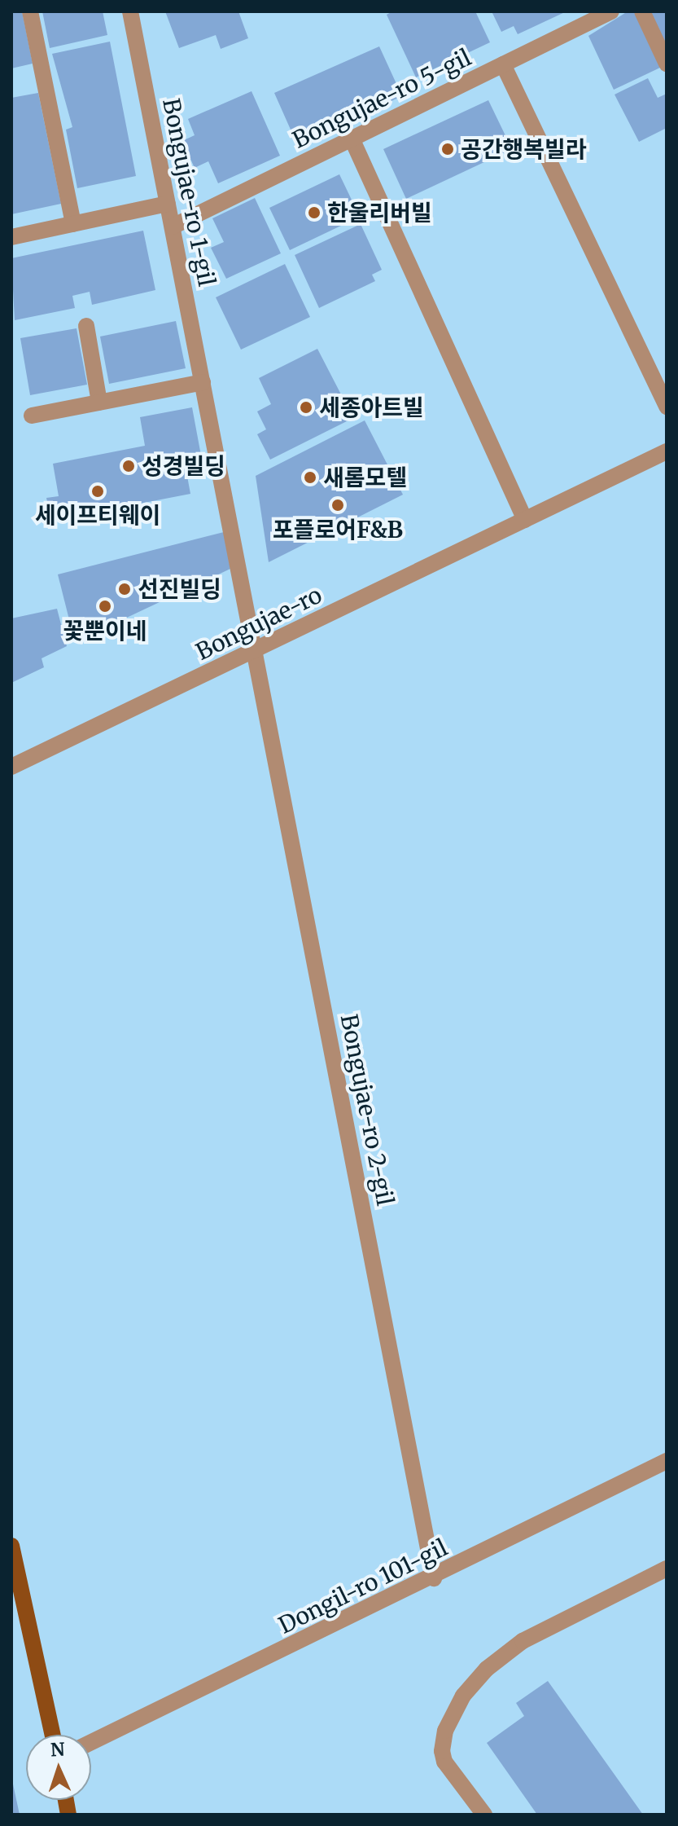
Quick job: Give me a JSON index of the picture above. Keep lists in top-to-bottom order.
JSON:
{
  "streets": {
    "street": [
      "Bongujae-ro 5-gil",
      "Bongujae-ro 1-gil",
      "Bongujae-ro",
      "Bongujae-ro 2-gil",
      "Dongil-ro 101-gil"
    ]
  },
  "crossings": [
    ["Bongujae-ro 5-gil", "Bongujae-ro 1-gil"],
    ["Bongujae-ro 1-gil", "Bongujae-ro"],
    ["Bongujae-ro 1-gil", "Bongujae-ro 2-gil"],
    ["Bongujae-ro", "Bongujae-ro 2-gil"],
    ["Bongujae-ro 2-gil", "Dongil-ro 101-gil"]
  ],
  "places": [
    "공간행복빌라",
    "한울리버빌",
    "세종아트빌",
    "성경빌딩",
    "새롬모텔",
    "세이프티웨이",
    "포플로어F&B",
    "선진빌딩",
    "꽃뿐이네"
  ],
  "north": "top"
}
